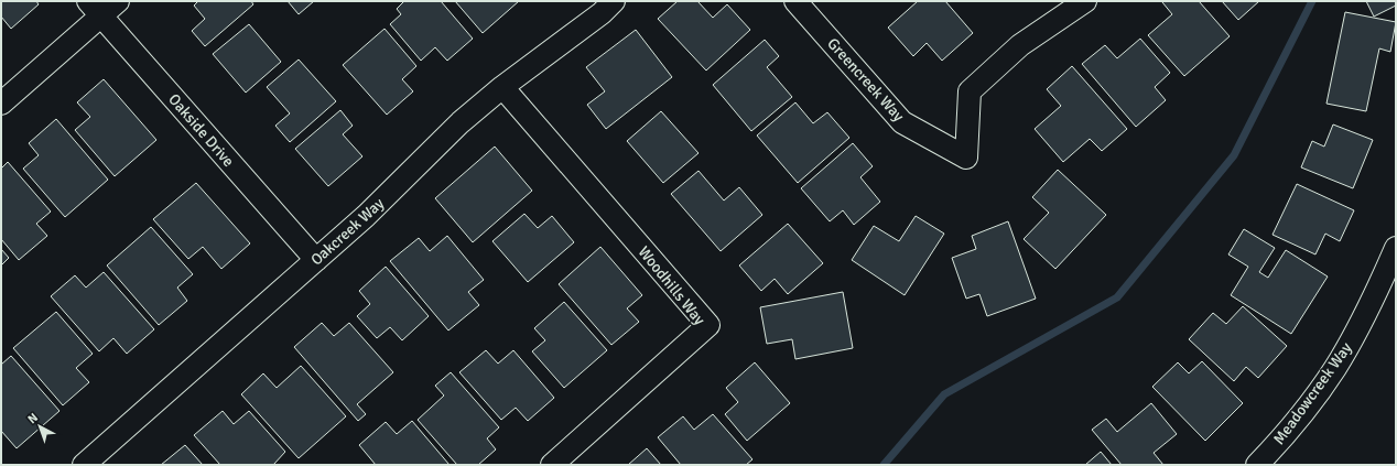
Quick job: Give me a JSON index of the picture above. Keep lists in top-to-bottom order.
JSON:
{
  "streets": {
    "street": [
      "Greencreek Way",
      "Oakside Drive",
      "Oakcreek Way",
      "Woodhills Way",
      "Meadowcreek Way"
    ]
  },
  "crossings": [
    ["Oakside Drive", "Oakcreek Way"],
    ["Oakcreek Way", "Woodhills Way"]
  ],
  "north": "top left"
}
